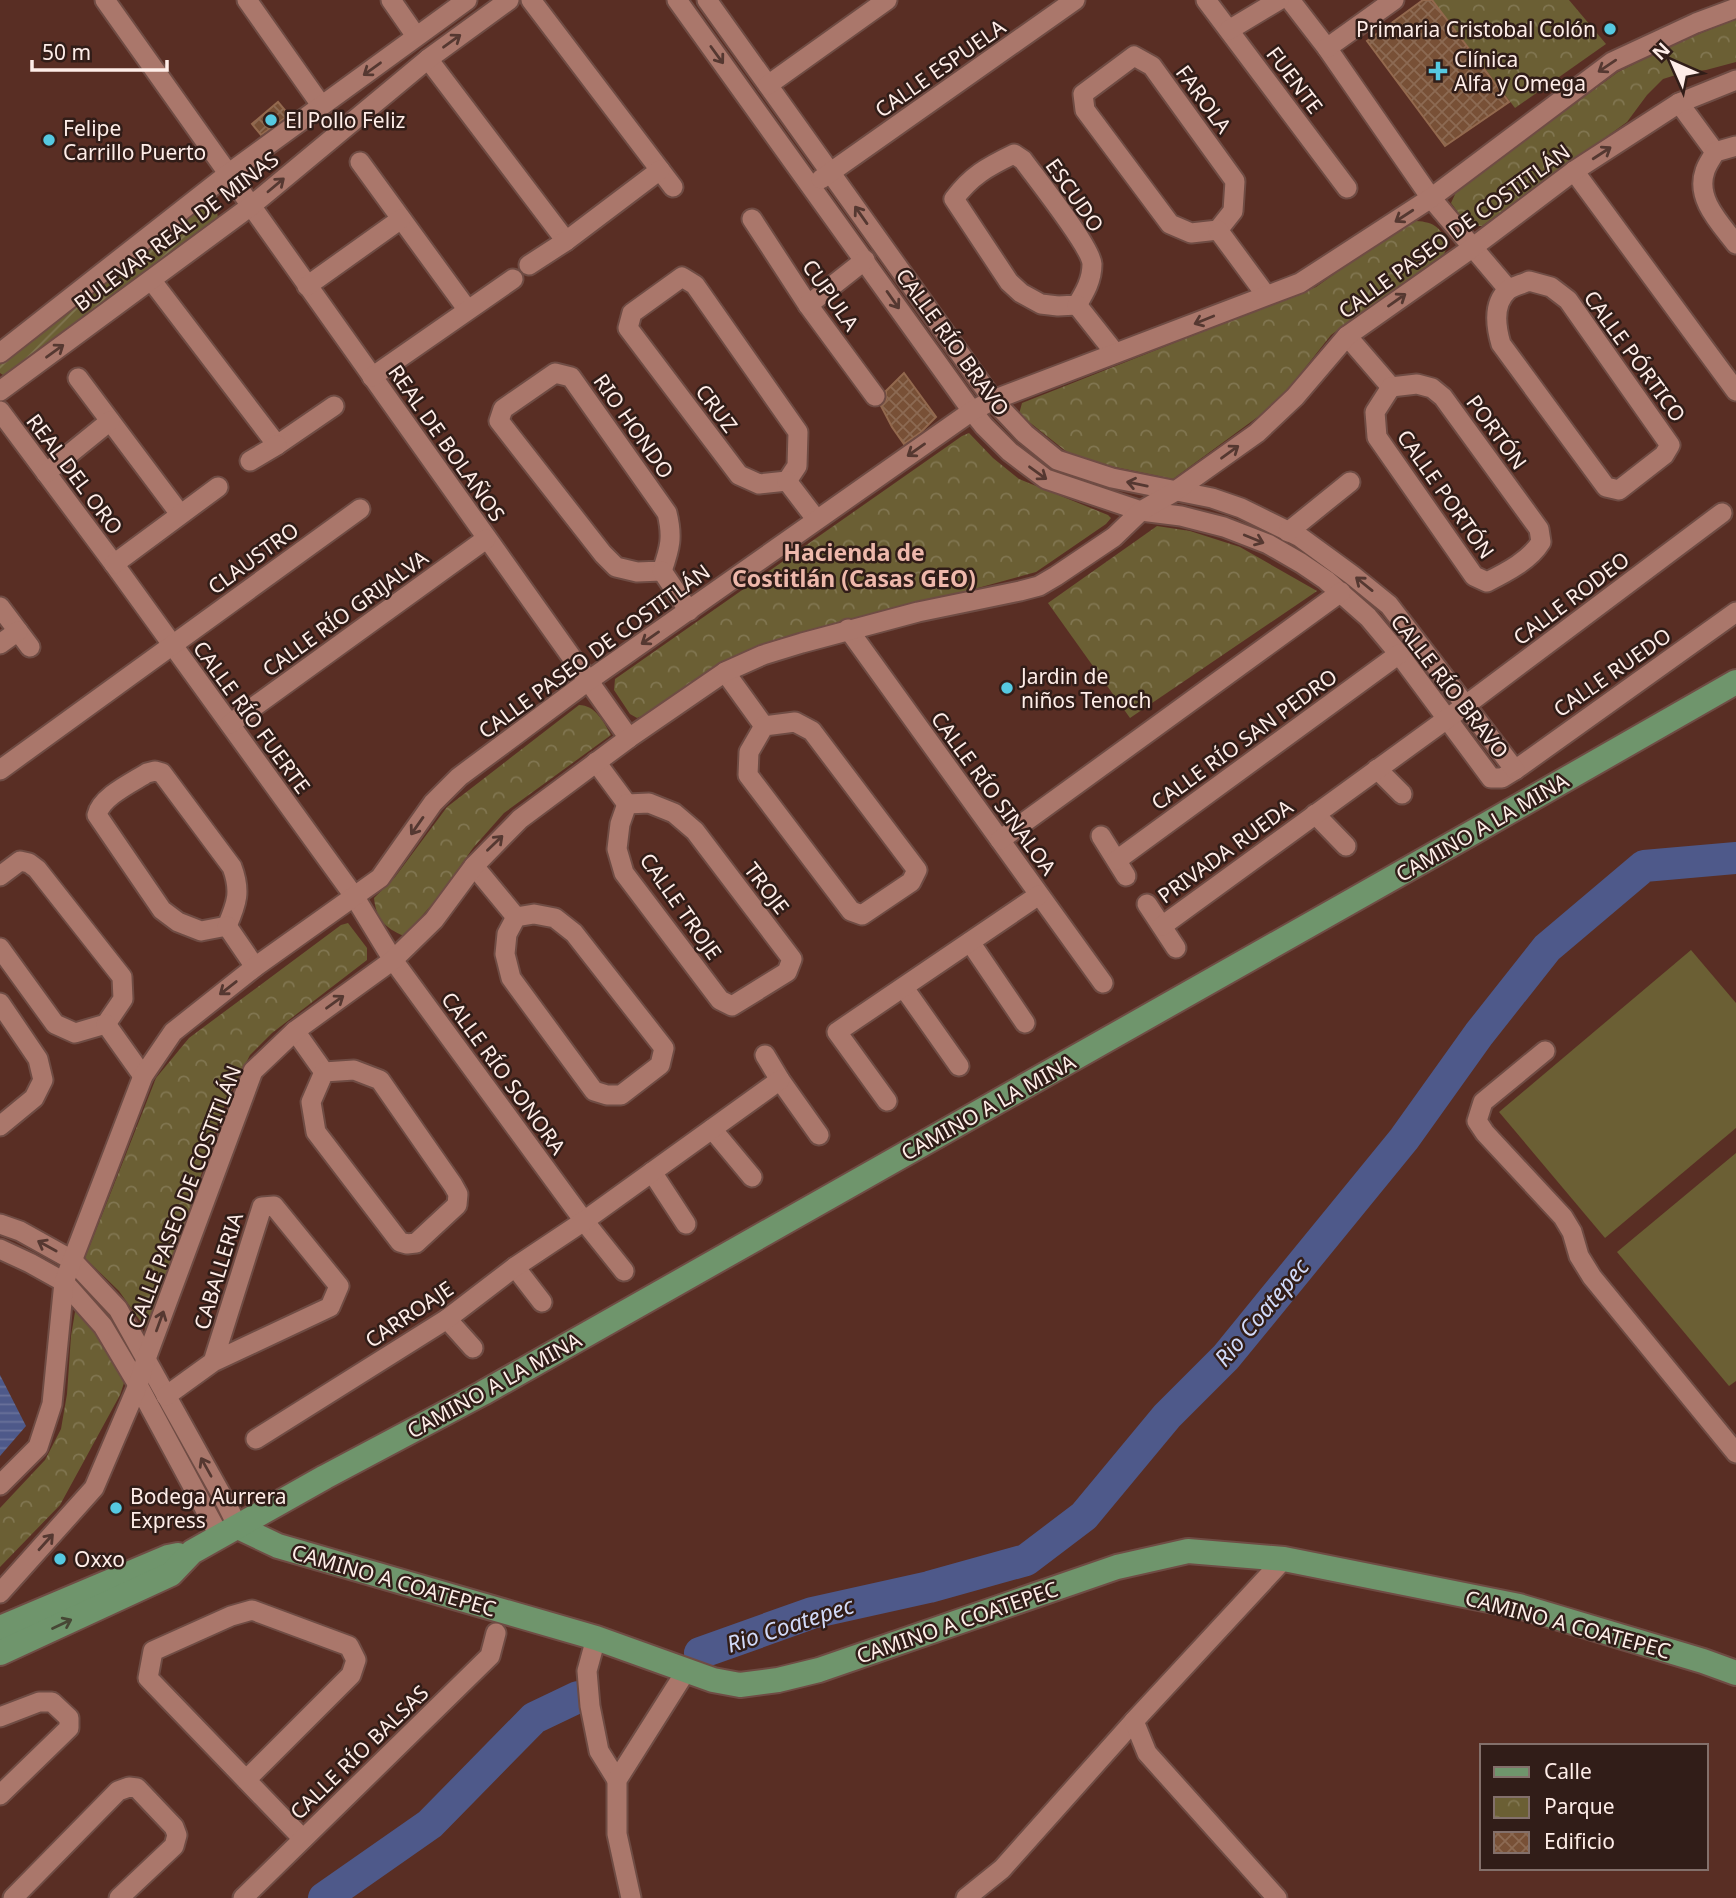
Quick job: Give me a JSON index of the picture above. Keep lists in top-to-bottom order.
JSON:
{
  "streets": {
    "main road": ["CAMINO A LA MINA", "CAMINO A COATEPEC"],
    "street": [
      "CALLE ESPUELA",
      "FUENTE",
      "FAROLA",
      "ESCUDO",
      "BULEVAR REAL DE MINAS",
      "CALLE PASEO DE COSTITLÁN",
      "CUPULA",
      "CALLE RÍO BRAVO",
      "CALLE PÓRTICO",
      "CRUZ",
      "RIO HONDO",
      "PORTÓN",
      "REAL DE BOLAÑOS",
      "REAL DEL ORO",
      "CALLE PORTÓN",
      "CLAUSTRO",
      "CALLE RODEO",
      "CALLE RÍO GRIJALVA",
      "CALLE RUEDO",
      "CALLE RÍO FUERTE",
      "CALLE RÍO SAN PEDRO",
      "CALLE RÍO SINALOA",
      "PRIVADA RUEDA",
      "TROJE",
      "CALLE TROJE",
      "CALLE RÍO SONORA",
      "CABALLERIA",
      "CARROAJE",
      "CALLE RÍO BALSAS"
    ]
  },
  "crossings": [
    ["CALLE ESPUELA", "CALLE RÍO BRAVO"],
    ["BULEVAR REAL DE MINAS", "REAL DE BOLAÑOS"],
    ["CALLE PASEO DE COSTITLÁN", "CALLE RÍO BRAVO"],
    ["CALLE PASEO DE COSTITLÁN", "REAL DE BOLAÑOS"],
    ["CALLE PASEO DE COSTITLÁN", "CALLE RÍO FUERTE"],
    ["CALLE PASEO DE COSTITLÁN", "CALLE RÍO SINALOA"],
    ["CALLE PASEO DE COSTITLÁN", "CALLE RÍO SONORA"],
    ["CALLE RÍO BRAVO", "CALLE RODEO"],
    ["CALLE RÍO BRAVO", "CALLE RUEDO"],
    ["CALLE RÍO BRAVO", "CALLE RÍO SAN PEDRO"],
    ["CALLE RÍO BRAVO", "PRIVADA RUEDA"],
    ["PORTÓN", "CALLE PORTÓN"],
    ["REAL DE BOLAÑOS", "CALLE RÍO GRIJALVA"],
    ["REAL DEL ORO", "CALLE RÍO FUERTE"],
    ["CLAUSTRO", "CALLE RÍO FUERTE"],
    ["CALLE RODEO", "PRIVADA RUEDA"],
    ["CALLE RÍO GRIJALVA", "CALLE RÍO FUERTE"],
    ["CALLE RÍO FUERTE", "CALLE RÍO SONORA"],
    ["CAMINO A LA MINA", "CAMINO A COATEPEC"],
    ["TROJE", "CALLE TROJE"],
    ["CALLE RÍO SONORA", "CARROAJE"]
  ],
  "districts": ["Hacienda de Costitlán (Casas GEO)"],
  "water": ["Rio Coatepec"],
  "places": {
    "other": [
      "Primaria Cristobal Colón",
      "El Pollo Feliz",
      "Felipe Carrillo Puerto",
      "Jardin de niños Tenoch",
      "Bodega Aurrera Express",
      "Oxxo"
    ],
    "health": ["Clínica Alfa y Omega"]
  },
  "legend": ["Calle", "Parque", "Edificio"],
  "scale_bar": "50 m",
  "north": "top left"
}
